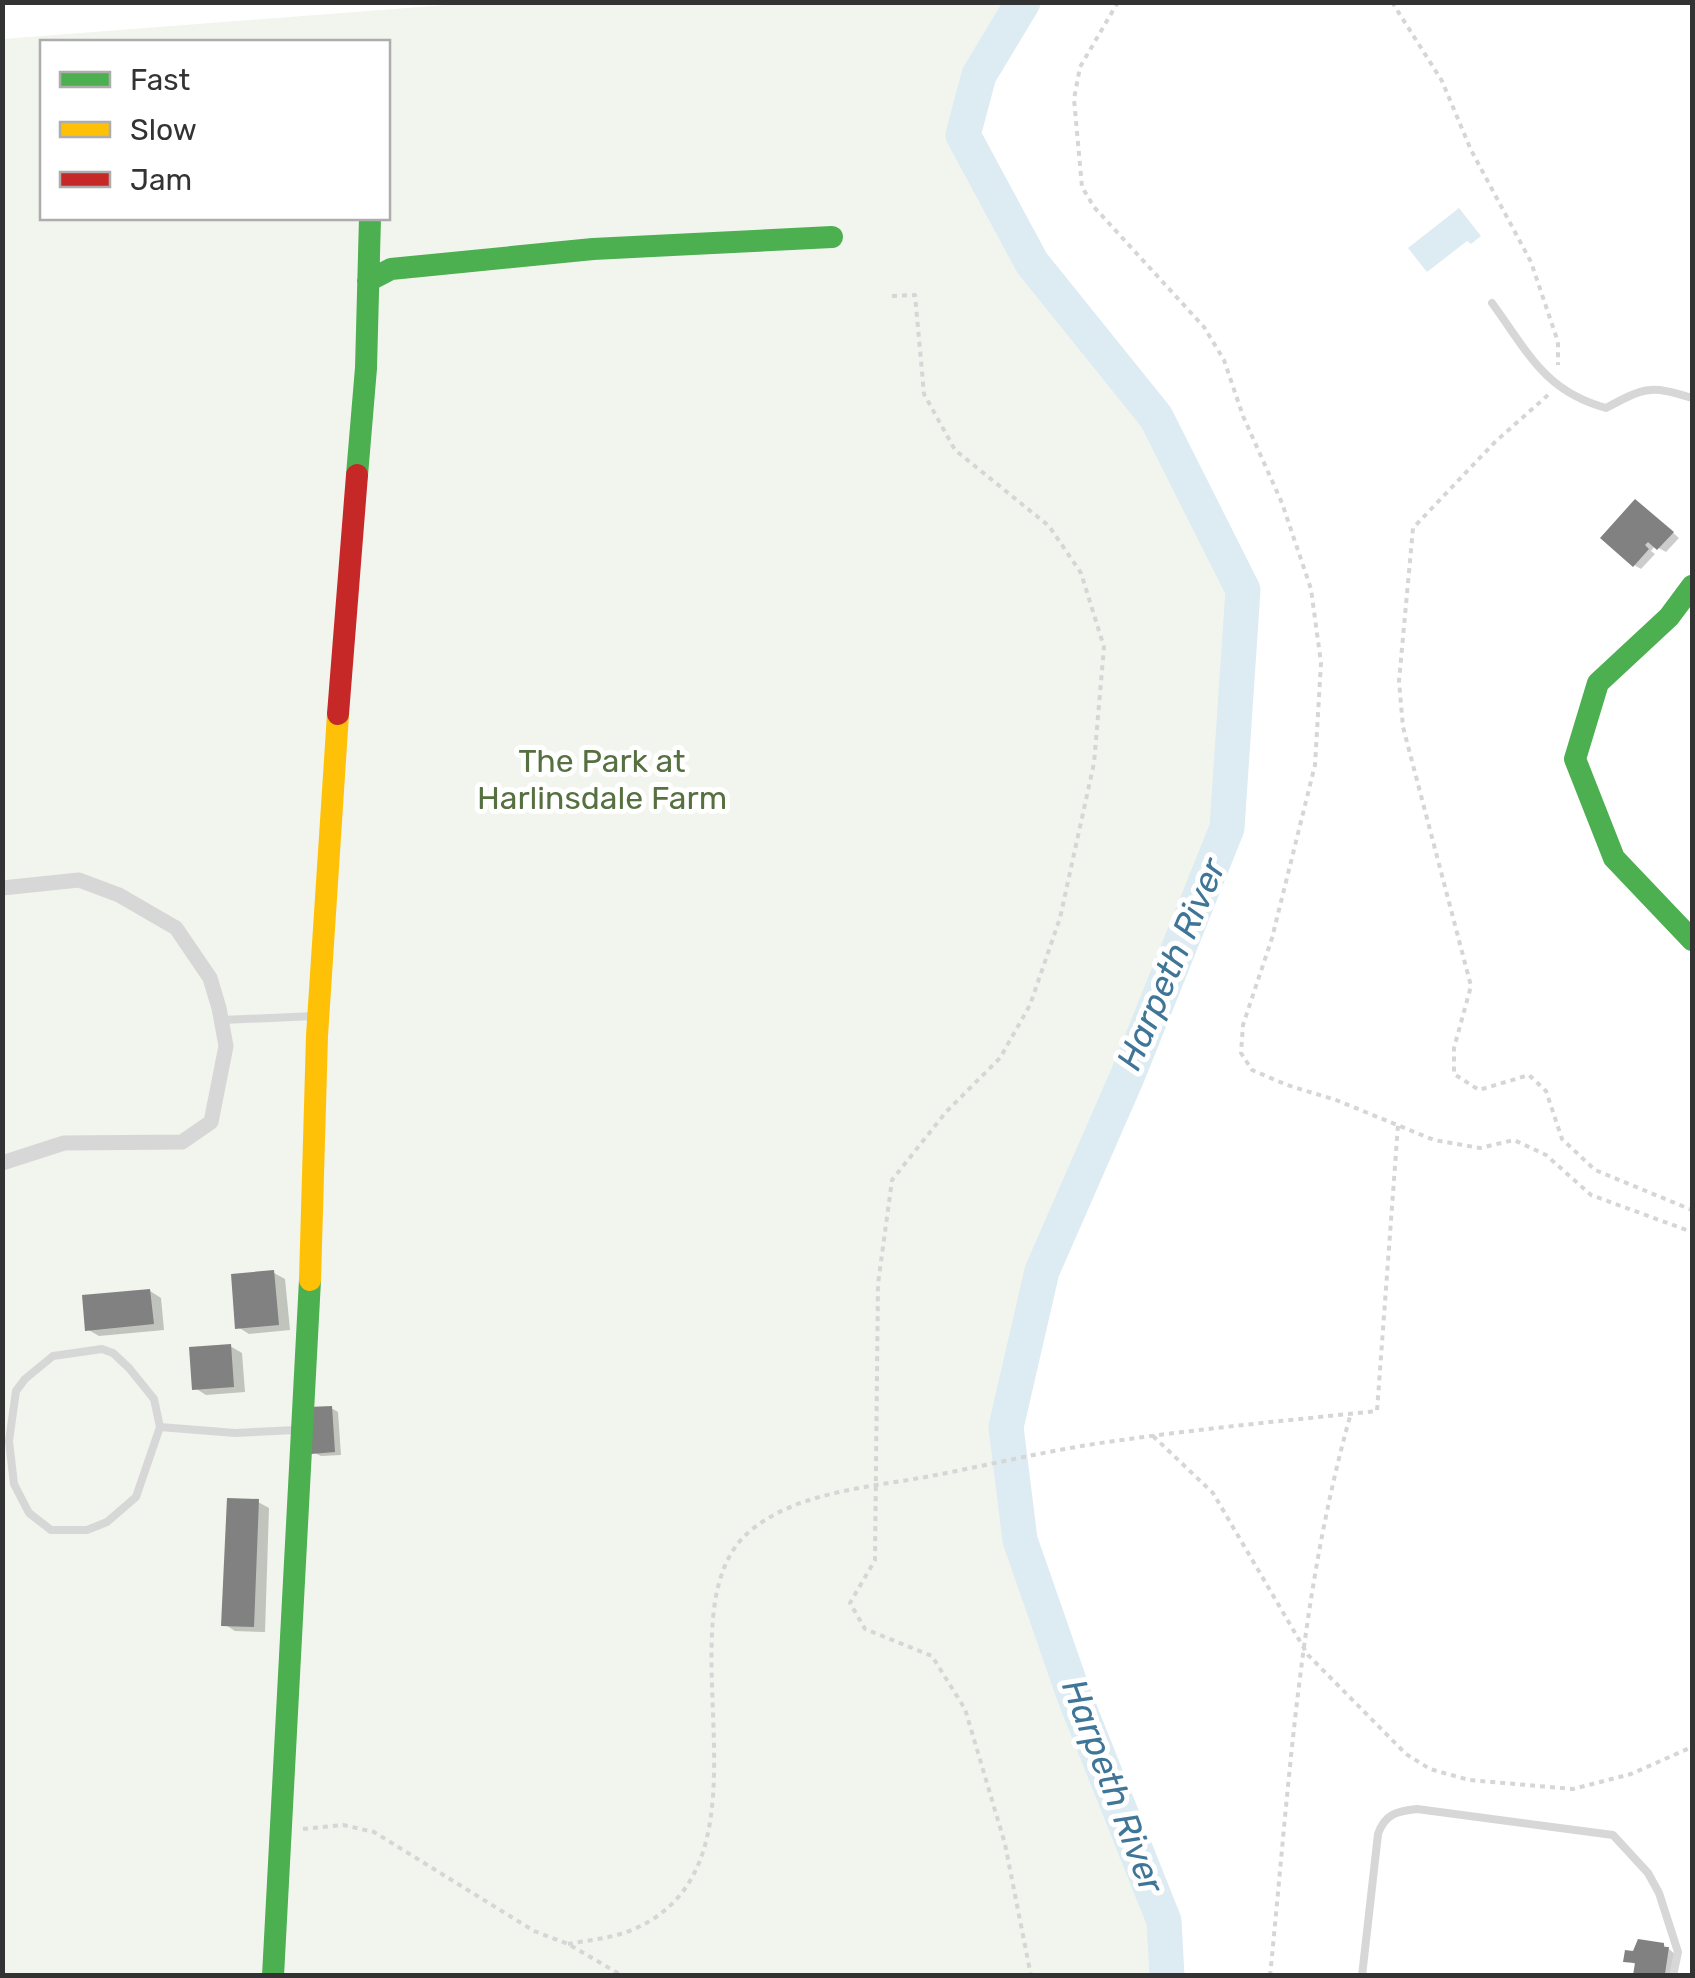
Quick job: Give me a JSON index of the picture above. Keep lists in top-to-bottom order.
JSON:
{
  "water": ["Harpeth River"],
  "parks": ["The Park at Harlinsdale Farm"],
  "legend": ["Fast", "Slow", "Jam"]
}
